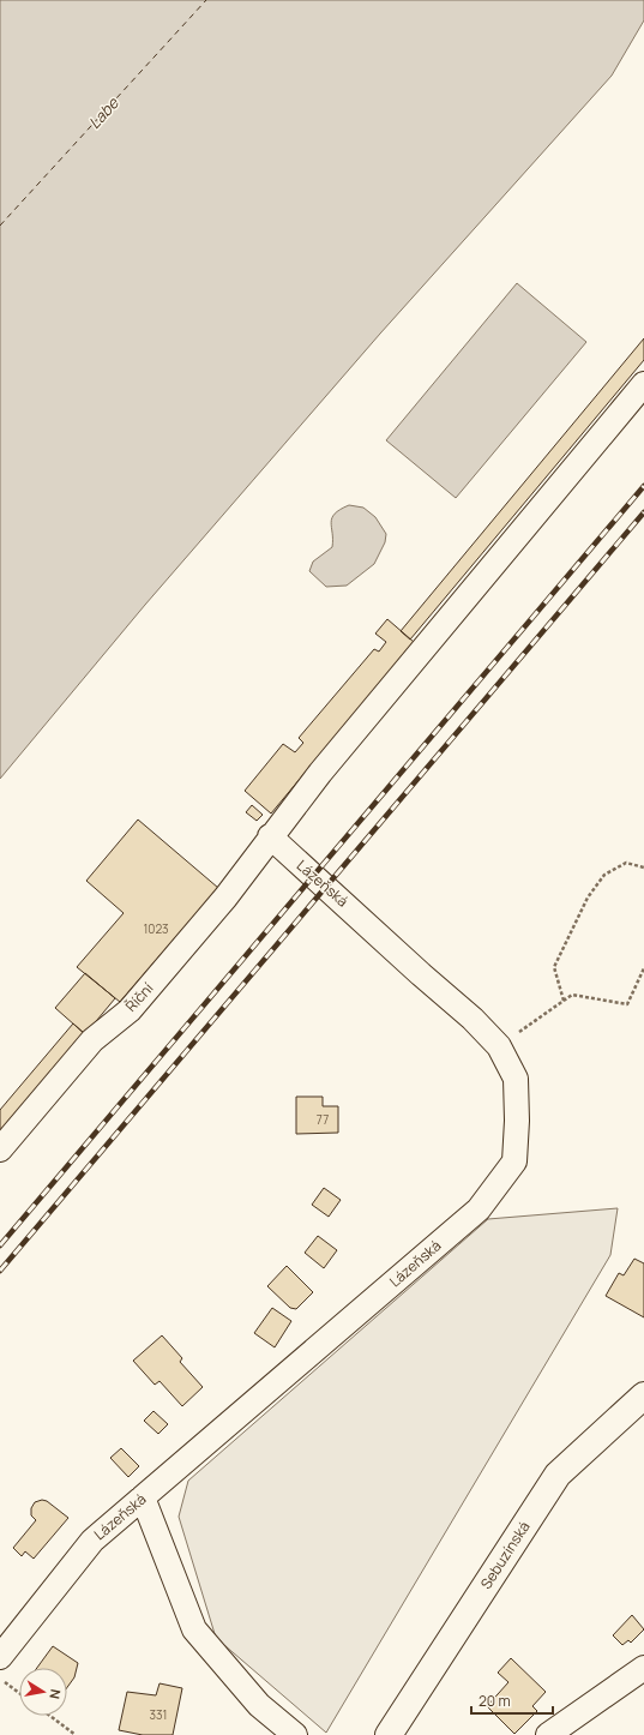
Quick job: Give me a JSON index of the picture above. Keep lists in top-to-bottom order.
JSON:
{
  "streets": {
    "main road": ["Sebuzínská"],
    "street": ["Lázeňská", "Říční"]
  },
  "crossings": [
    ["Lázeňská", "Říční"]
  ],
  "water": ["Labe"],
  "house_numbers": ["1023", "77", "331"],
  "scale_bar": "20 m",
  "north": "right"
}
